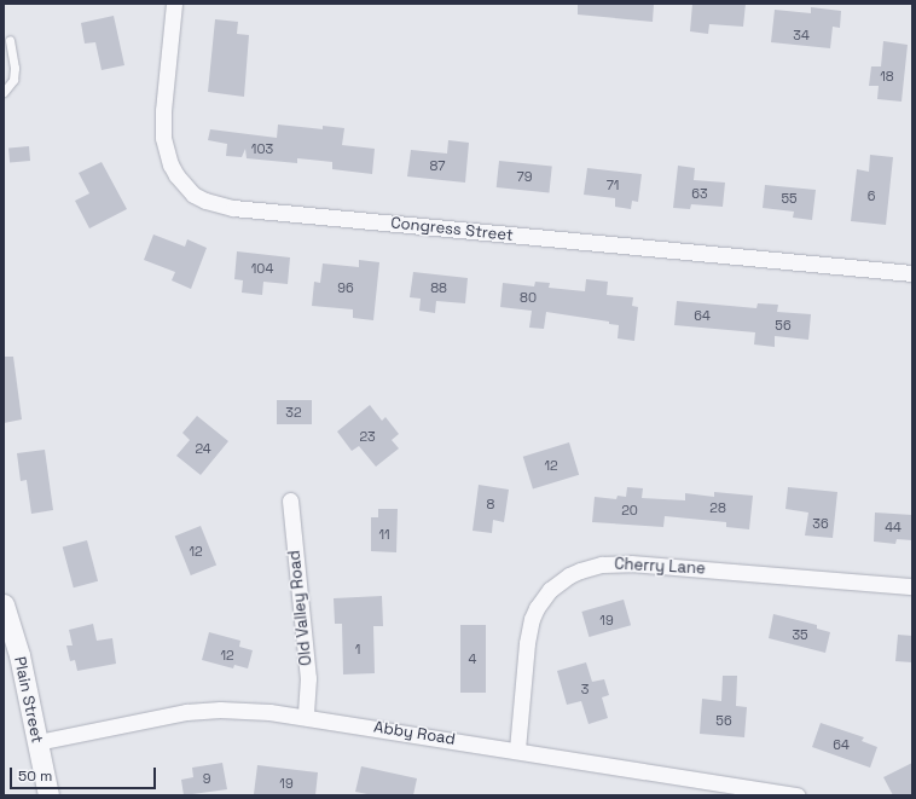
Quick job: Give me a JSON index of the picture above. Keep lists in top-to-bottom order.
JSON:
{
  "streets": {
    "street": [
      "Congress Street",
      "Cherry Lane",
      "Old Valley Road",
      "Plain Street",
      "Abby Road"
    ]
  },
  "crossings": [
    ["Cherry Lane", "Abby Road"],
    ["Old Valley Road", "Abby Road"],
    ["Plain Street", "Abby Road"]
  ],
  "house_numbers": [
    "34",
    "18",
    "103",
    "87",
    "79",
    "71",
    "63",
    "6",
    "55",
    "104",
    "96",
    "88",
    "80",
    "64",
    "56",
    "32",
    "23",
    "24",
    "12",
    "8",
    "28",
    "20",
    "36",
    "44",
    "11",
    "12",
    "19",
    "35",
    "1",
    "12",
    "4",
    "3",
    "56",
    "64",
    "9",
    "19"
  ],
  "scale_bar": "50 m"
}
